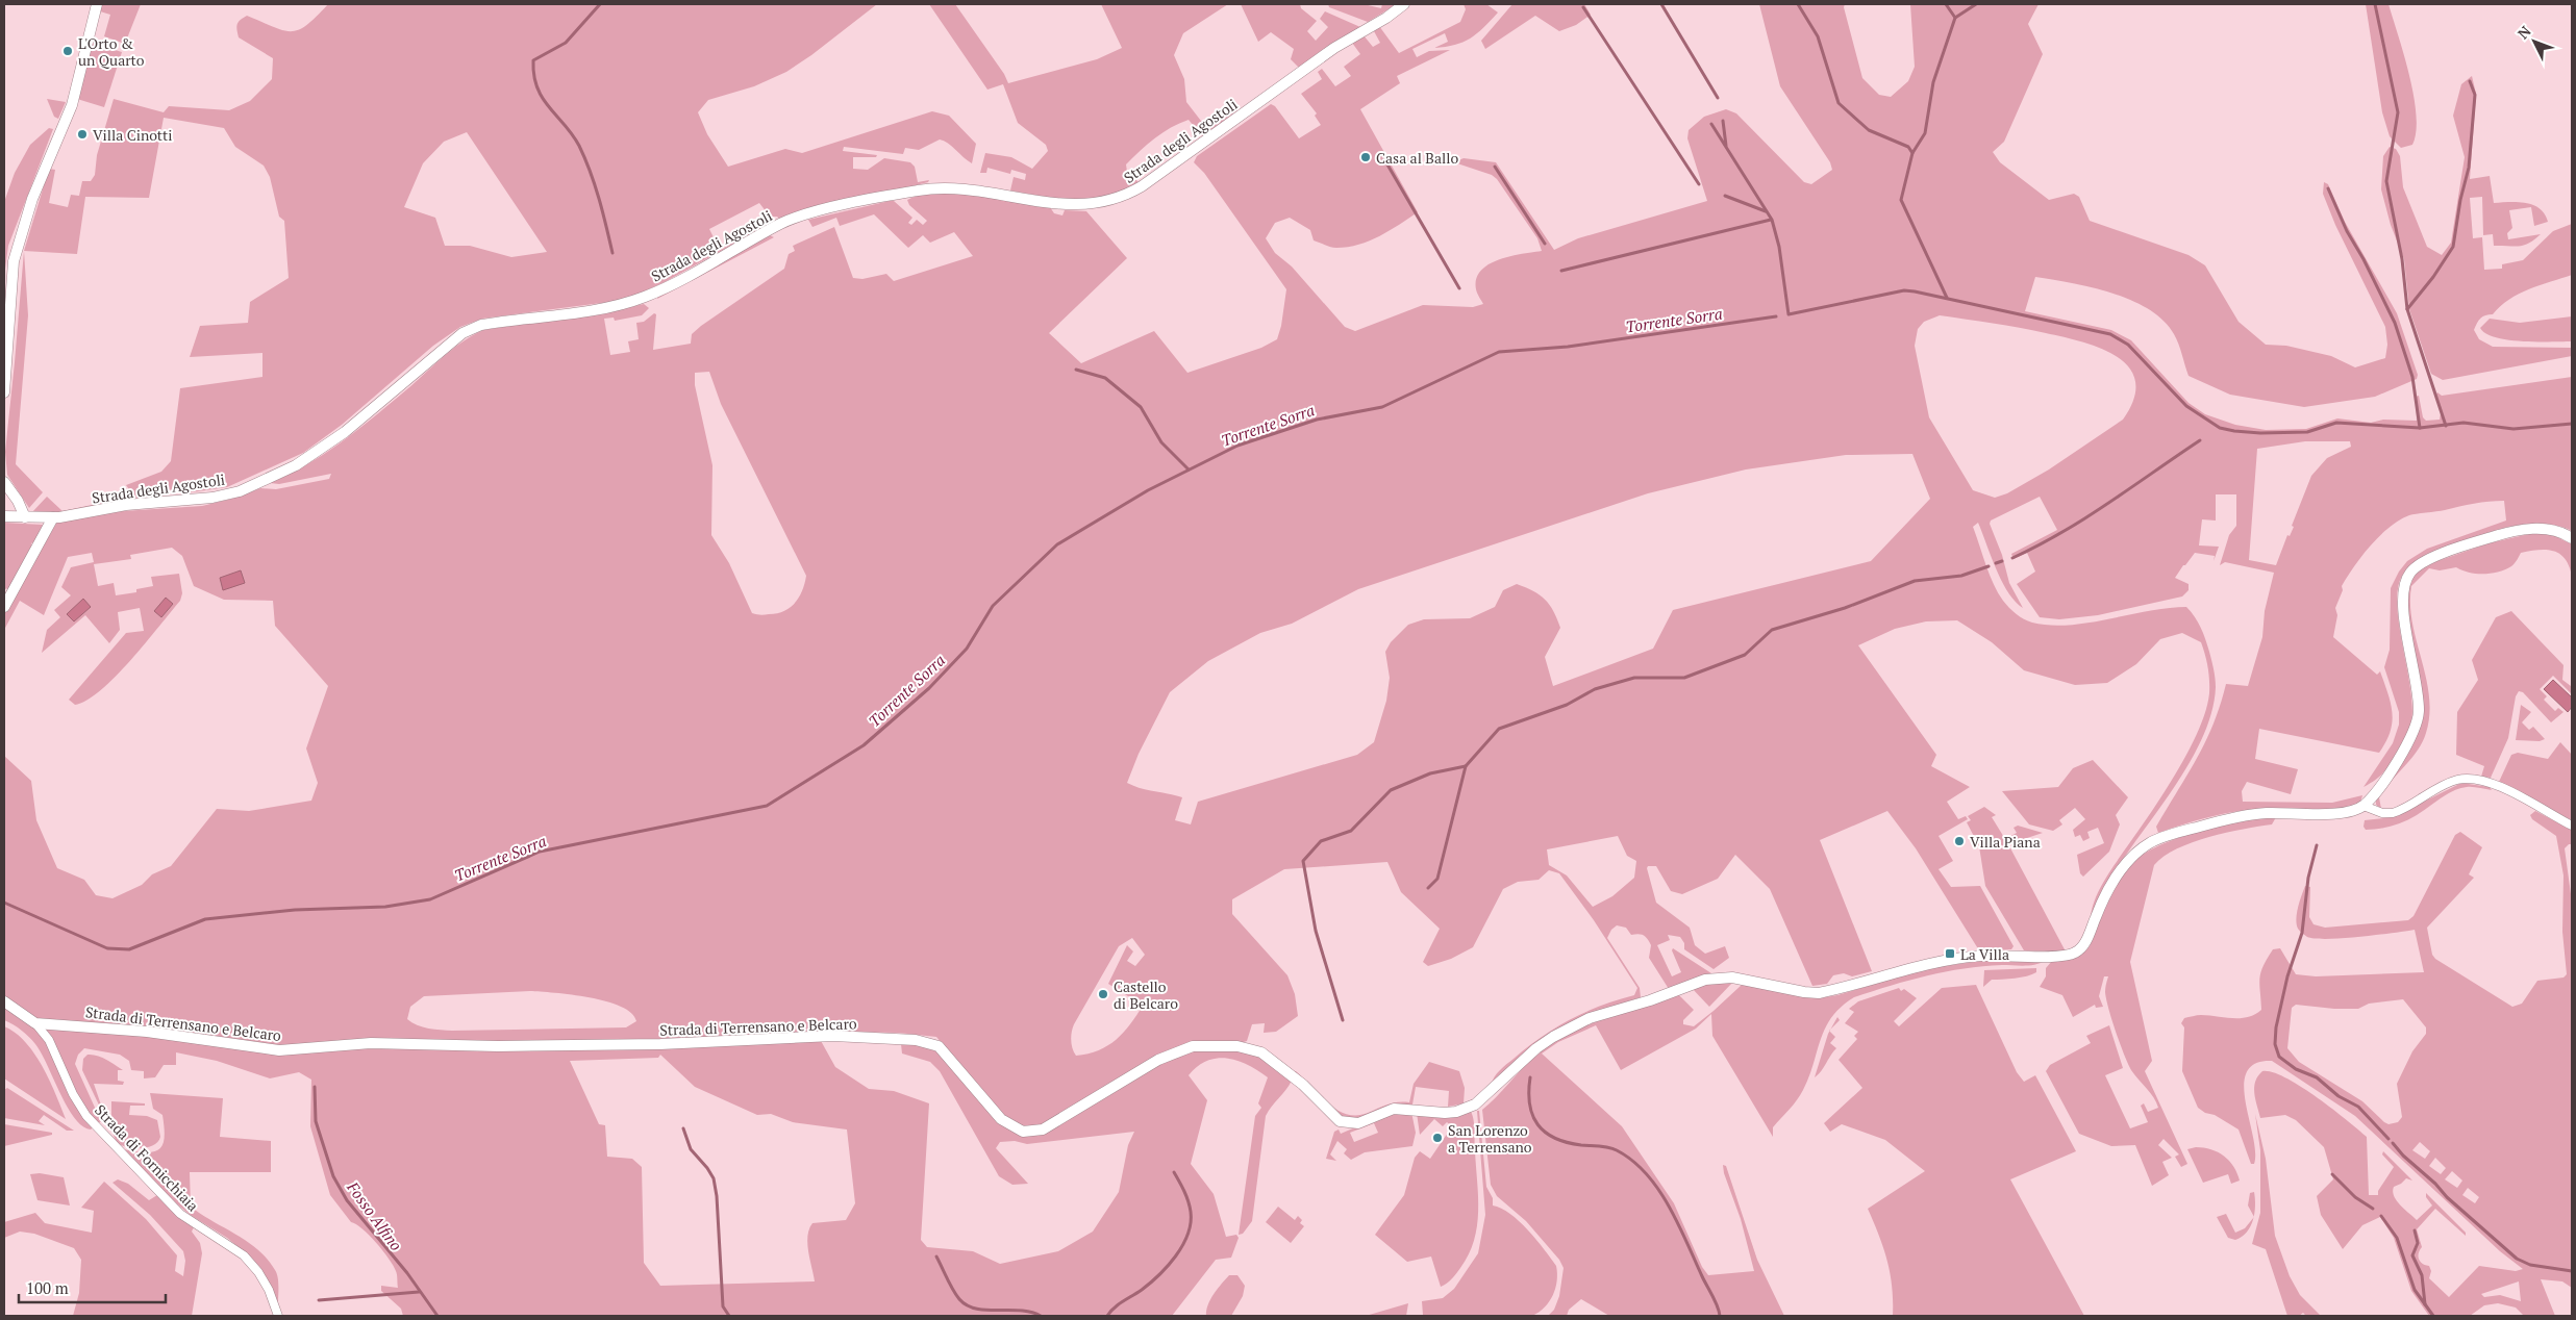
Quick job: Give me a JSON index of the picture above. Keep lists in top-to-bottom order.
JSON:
{
  "streets": {
    "street": ["Strada degli Agostoli", "Strada di Terrensano e Belcaro", "Strada di Fornicchiaia"]
  },
  "crossings": [
    ["Strada di Terrensano e Belcaro", "Strada di Fornicchiaia"]
  ],
  "water": ["Torrente Sorra", "Fosso Alfino"],
  "places": {
    "other": [
      "L'Orto & un Quarto",
      "Villa Cinotti",
      "Casa al Ballo",
      "Villa Piana",
      "Castello di Belcaro",
      "San Lorenzo a Terrensano"
    ],
    "transit": ["La Villa"]
  },
  "scale_bar": "100 m",
  "north": "top left"
}
